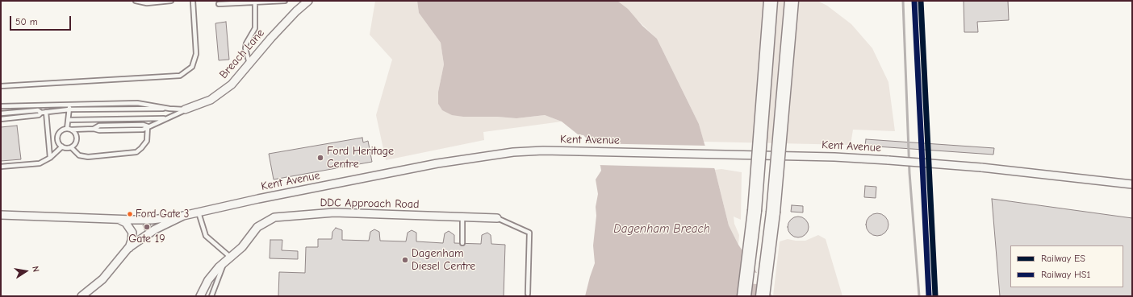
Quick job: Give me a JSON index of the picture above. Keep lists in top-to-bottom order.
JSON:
{
  "streets": {
    "street": ["Breach Lane", "Kent Avenue", "DDC Approach Road"]
  },
  "water": ["Dagenham Breach"],
  "places": [
    "Ford Heritage Centre",
    "Ford Gate 3",
    "Gate 19",
    "Dagenham Diesel Centre"
  ],
  "lines": ["rail line ES", "rail line HS1"],
  "legend": ["Railway ES", "Railway HS1"],
  "scale_bar": "50 m",
  "north": "right"
}
